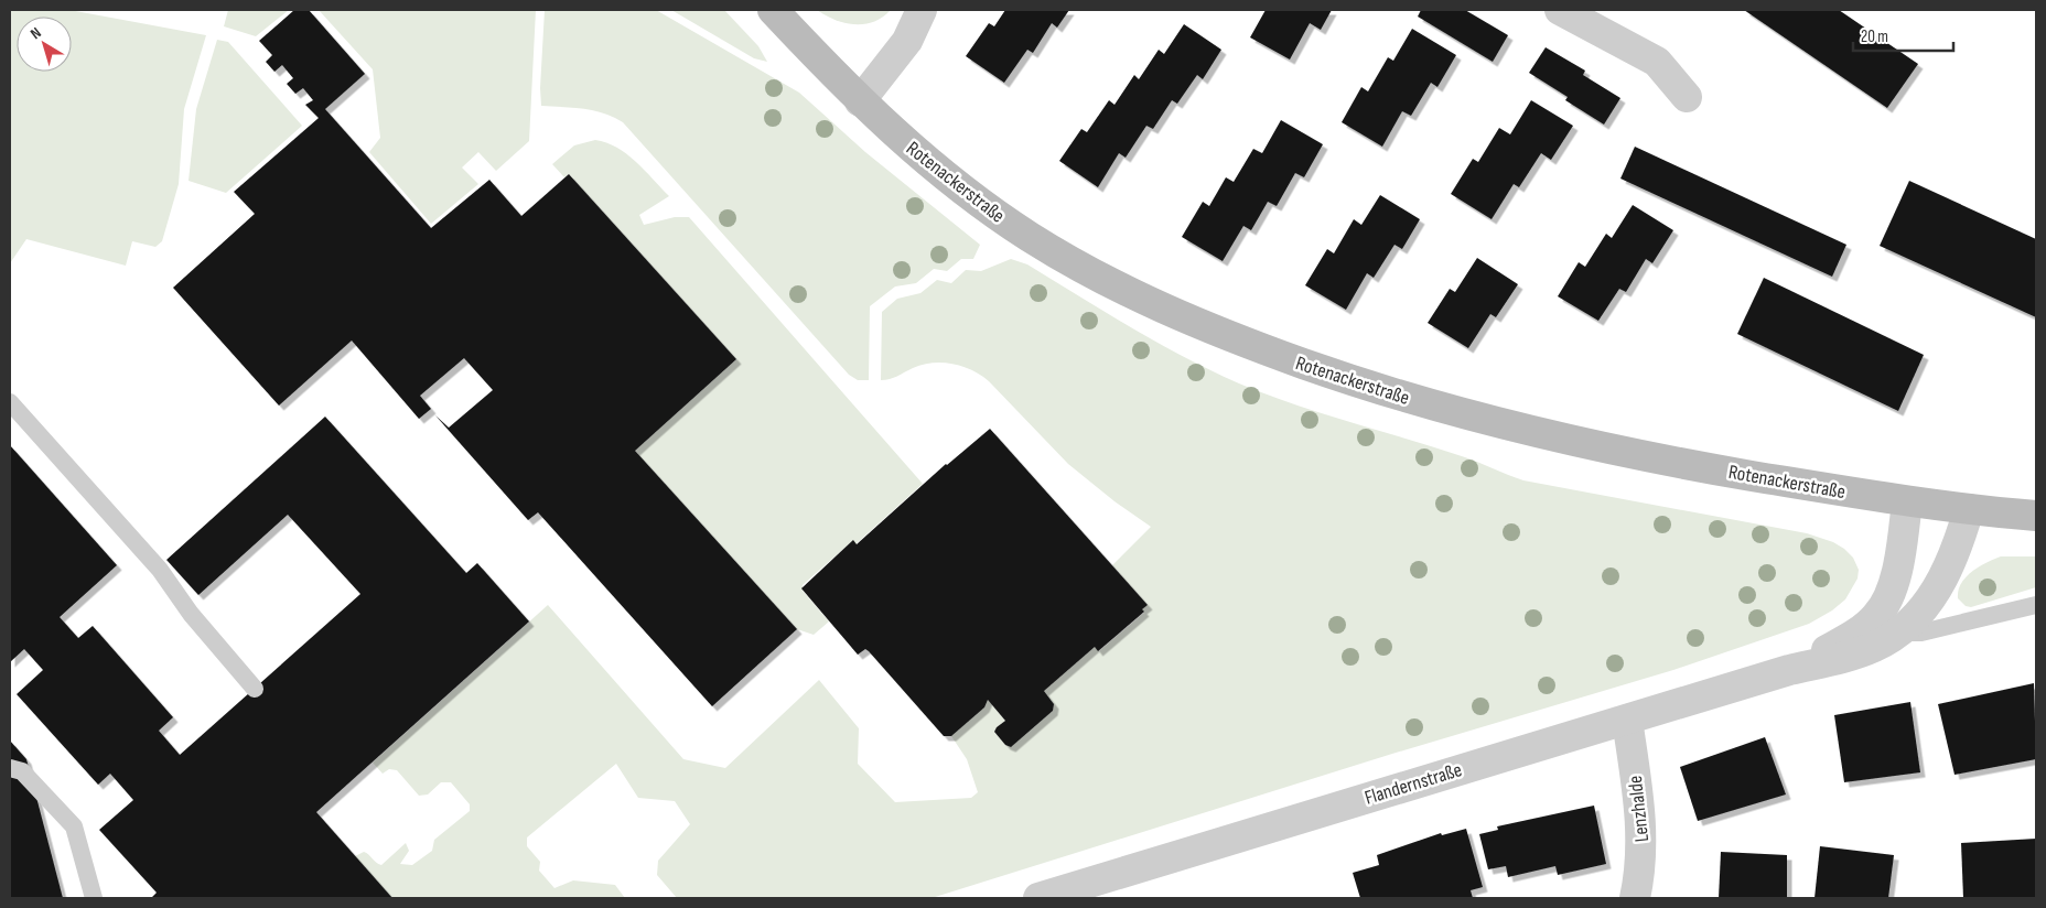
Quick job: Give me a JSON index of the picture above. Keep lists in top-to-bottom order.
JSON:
{
  "streets": {
    "main road": ["Rotenackerstraße"],
    "street": ["Flandernstraße", "Lenzhalde"]
  },
  "crossings": [
    ["Rotenackerstraße", "Flandernstraße"],
    ["Flandernstraße", "Lenzhalde"]
  ],
  "scale_bar": "20 m",
  "north": "top left"
}
